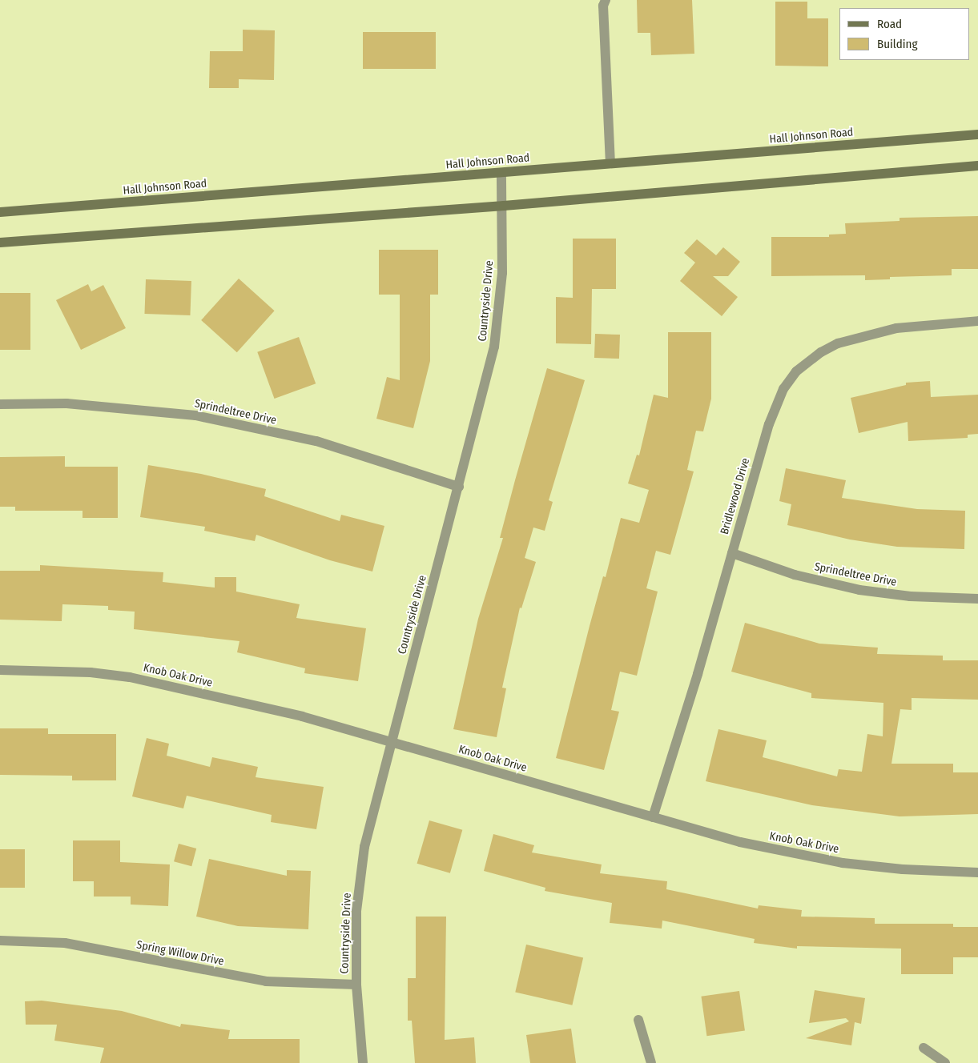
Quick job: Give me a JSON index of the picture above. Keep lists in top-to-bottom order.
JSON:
{
  "streets": {
    "main road": ["Hall Johnson Road"],
    "street": [
      "Countryside Drive",
      "Sprindeltree Drive",
      "Bridlewood Drive",
      "Knob Oak Drive",
      "Spring Willow Drive"
    ]
  },
  "crossings": [
    ["Hall Johnson Road", "Countryside Drive"],
    ["Countryside Drive", "Sprindeltree Drive"],
    ["Countryside Drive", "Knob Oak Drive"],
    ["Countryside Drive", "Spring Willow Drive"],
    ["Sprindeltree Drive", "Bridlewood Drive"],
    ["Bridlewood Drive", "Knob Oak Drive"]
  ],
  "legend": ["Road", "Building"]
}
